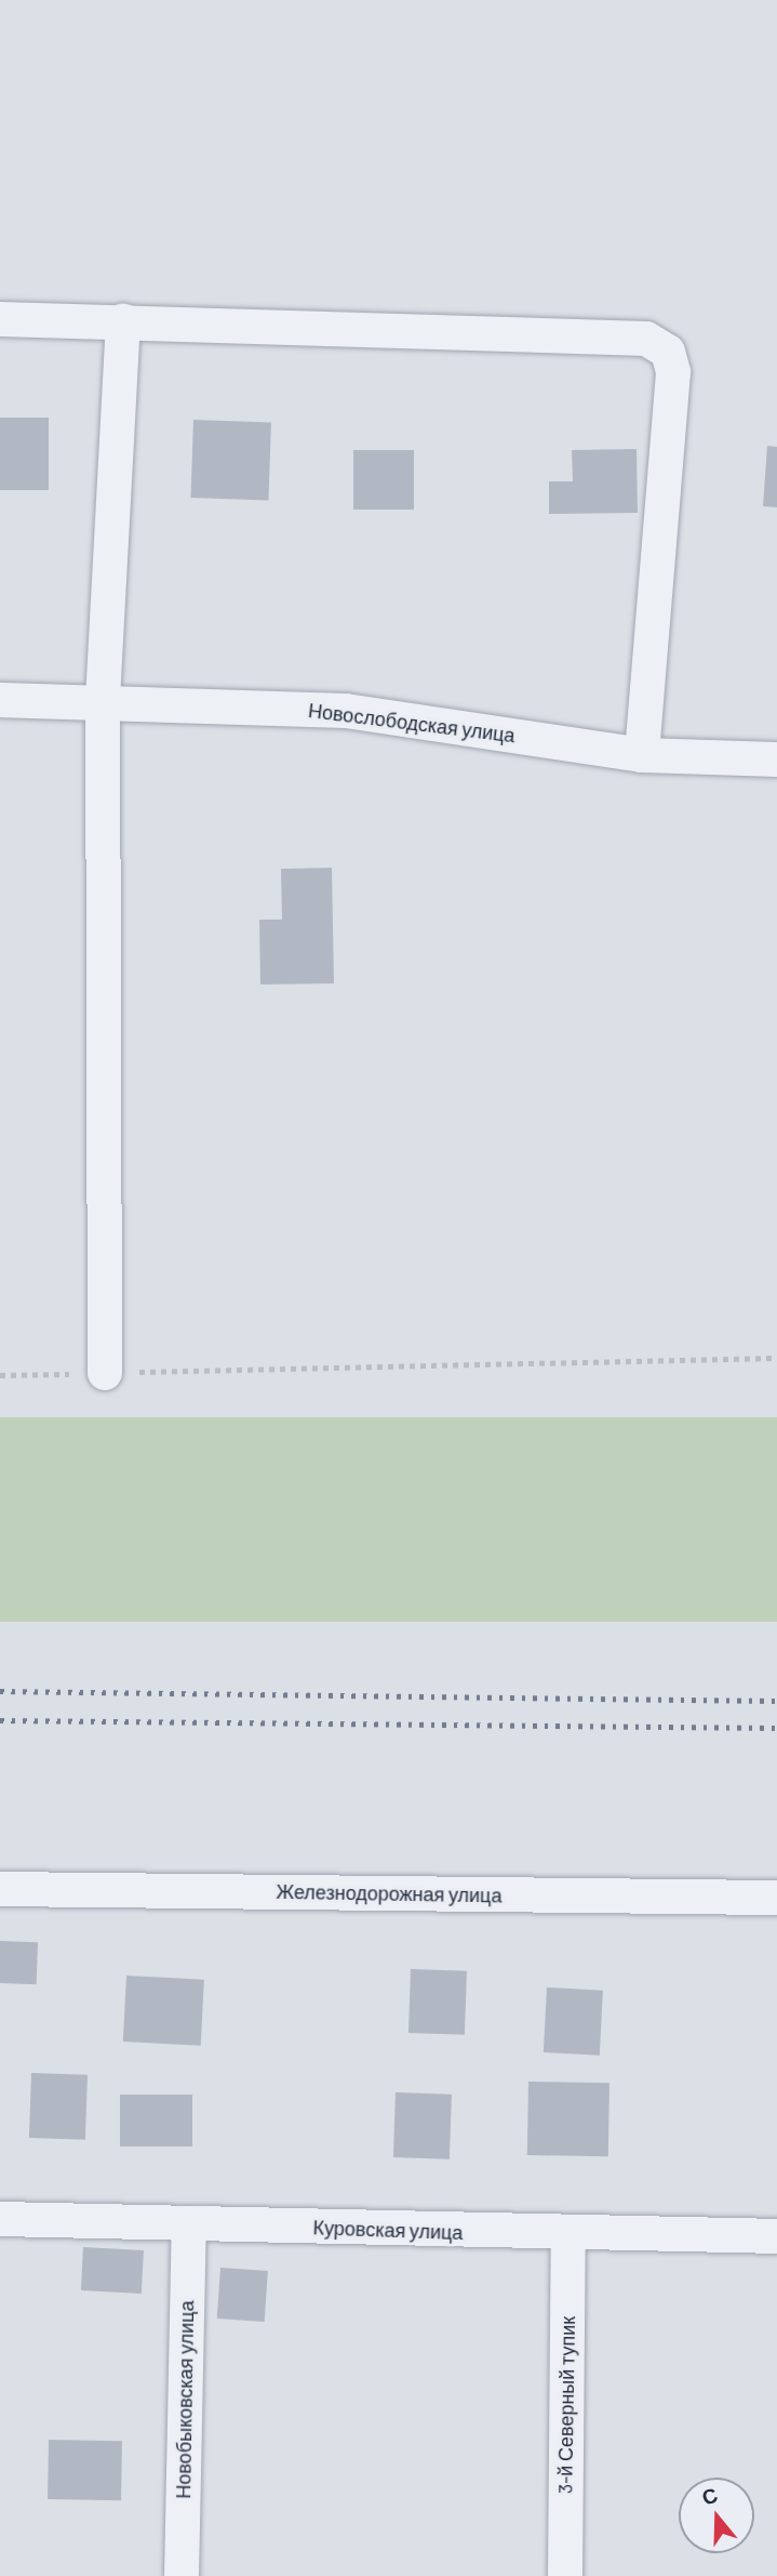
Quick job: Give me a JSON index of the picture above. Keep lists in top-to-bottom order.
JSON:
{
  "streets": {
    "street": [
      "Новослободская улица",
      "Железнодорожная улица",
      "Куровская улица",
      "Новобыковская улица",
      "3-й Северный тупик"
    ]
  },
  "crossings": [
    ["Куровская улица", "Новобыковская улица"],
    ["Куровская улица", "3-й Северный тупик"]
  ],
  "north": "top"
}
